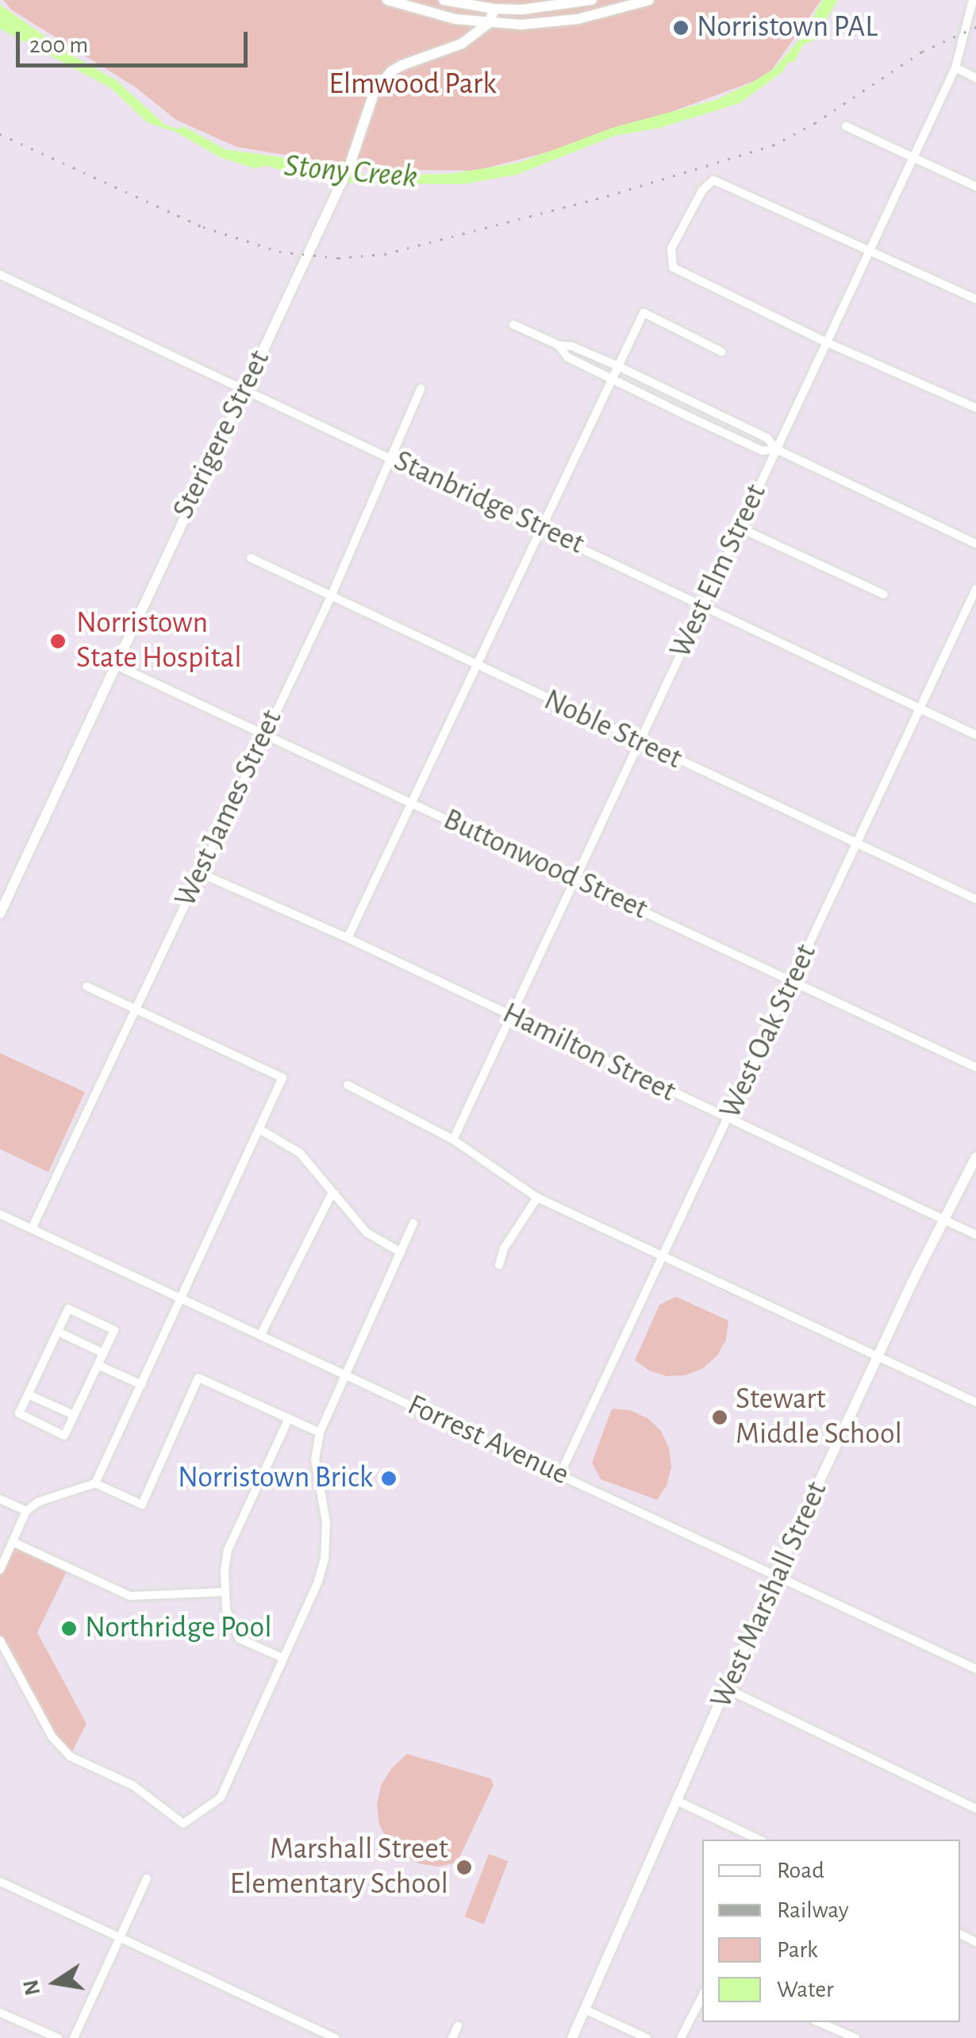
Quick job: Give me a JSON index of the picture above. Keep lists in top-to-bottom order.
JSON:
{
  "streets": {
    "street": [
      "Sterigere Street",
      "Stanbridge Street",
      "West Elm Street",
      "Noble Street",
      "West James Street",
      "Buttonwood Street",
      "West Oak Street",
      "Hamilton Street",
      "Forrest Avenue",
      "West Marshall Street"
    ]
  },
  "crossings": [
    ["Sterigere Street", "Stanbridge Street"],
    ["Sterigere Street", "Buttonwood Street"],
    ["Stanbridge Street", "West Elm Street"],
    ["Stanbridge Street", "West James Street"],
    ["Stanbridge Street", "West Oak Street"],
    ["West Elm Street", "Noble Street"],
    ["West Elm Street", "Buttonwood Street"],
    ["West Elm Street", "Hamilton Street"],
    ["Noble Street", "West James Street"],
    ["Noble Street", "West Oak Street"],
    ["West James Street", "Buttonwood Street"],
    ["West James Street", "Hamilton Street"],
    ["West James Street", "Forrest Avenue"],
    ["Buttonwood Street", "West Oak Street"],
    ["West Oak Street", "Hamilton Street"],
    ["West Oak Street", "Forrest Avenue"],
    ["Hamilton Street", "West Marshall Street"],
    ["Forrest Avenue", "West Marshall Street"]
  ],
  "water": ["Stony Creek"],
  "parks": ["Elmwood Park"],
  "places": [
    "Norristown PAL",
    "Norristown State Hospital",
    "Stewart Middle School",
    "Norristown Brick",
    "Northridge Pool",
    "Marshall Street Elementary School"
  ],
  "legend": [
    "Road",
    "Railway",
    "Park",
    "Water"
  ],
  "scale_bar": "200 m",
  "north": "left"
}
